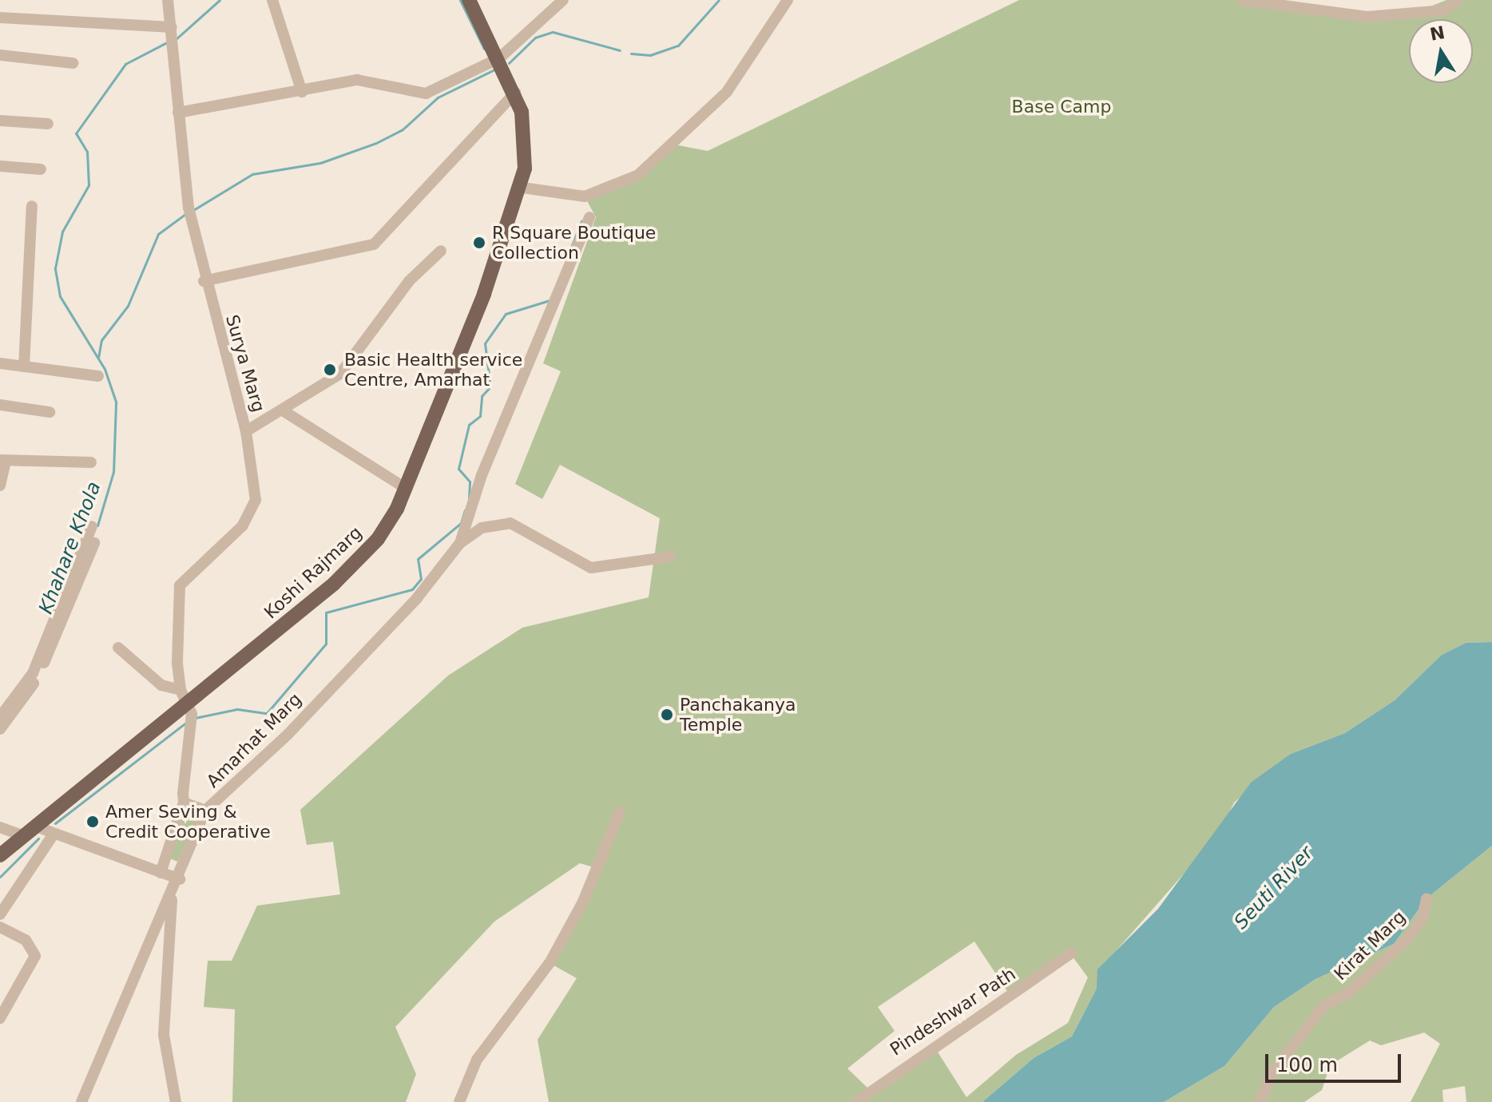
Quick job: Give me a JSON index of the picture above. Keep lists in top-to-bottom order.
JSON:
{
  "streets": {
    "main road": ["Koshi Rajmarg"],
    "street": [
      "Surya Marg",
      "Amarhat Marg",
      "Kirat Marg",
      "Pindeshwar Path"
    ]
  },
  "crossings": [
    ["Surya Marg", "Koshi Rajmarg"]
  ],
  "water": ["Khahare Khola", "Seuti River"],
  "parks": ["Base Camp"],
  "places": [
    "R Square Boutique Collection",
    "Basic Health service Centre, Amarhat",
    "Panchakanya Temple",
    "Amer Seving & Credit Cooperative"
  ],
  "scale_bar": "100 m",
  "north": "top"
}
